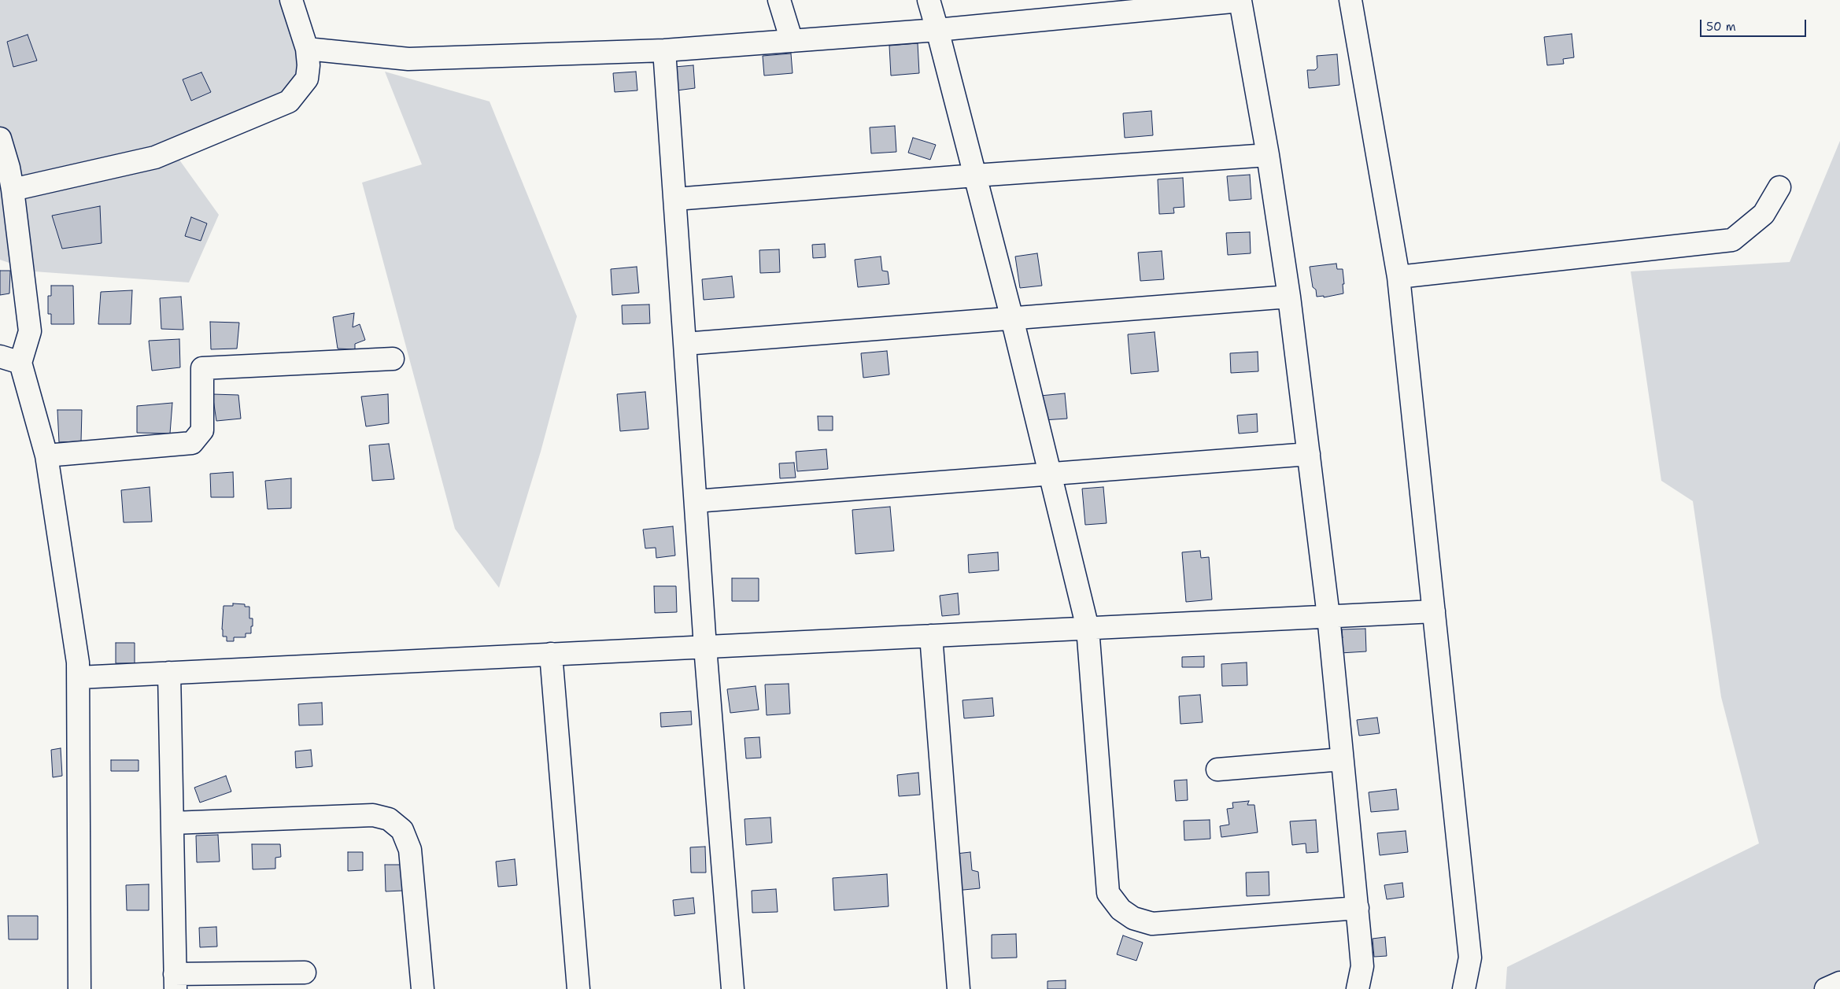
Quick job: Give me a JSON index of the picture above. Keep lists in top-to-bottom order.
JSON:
{
  "scale_bar": "50 m"
}
